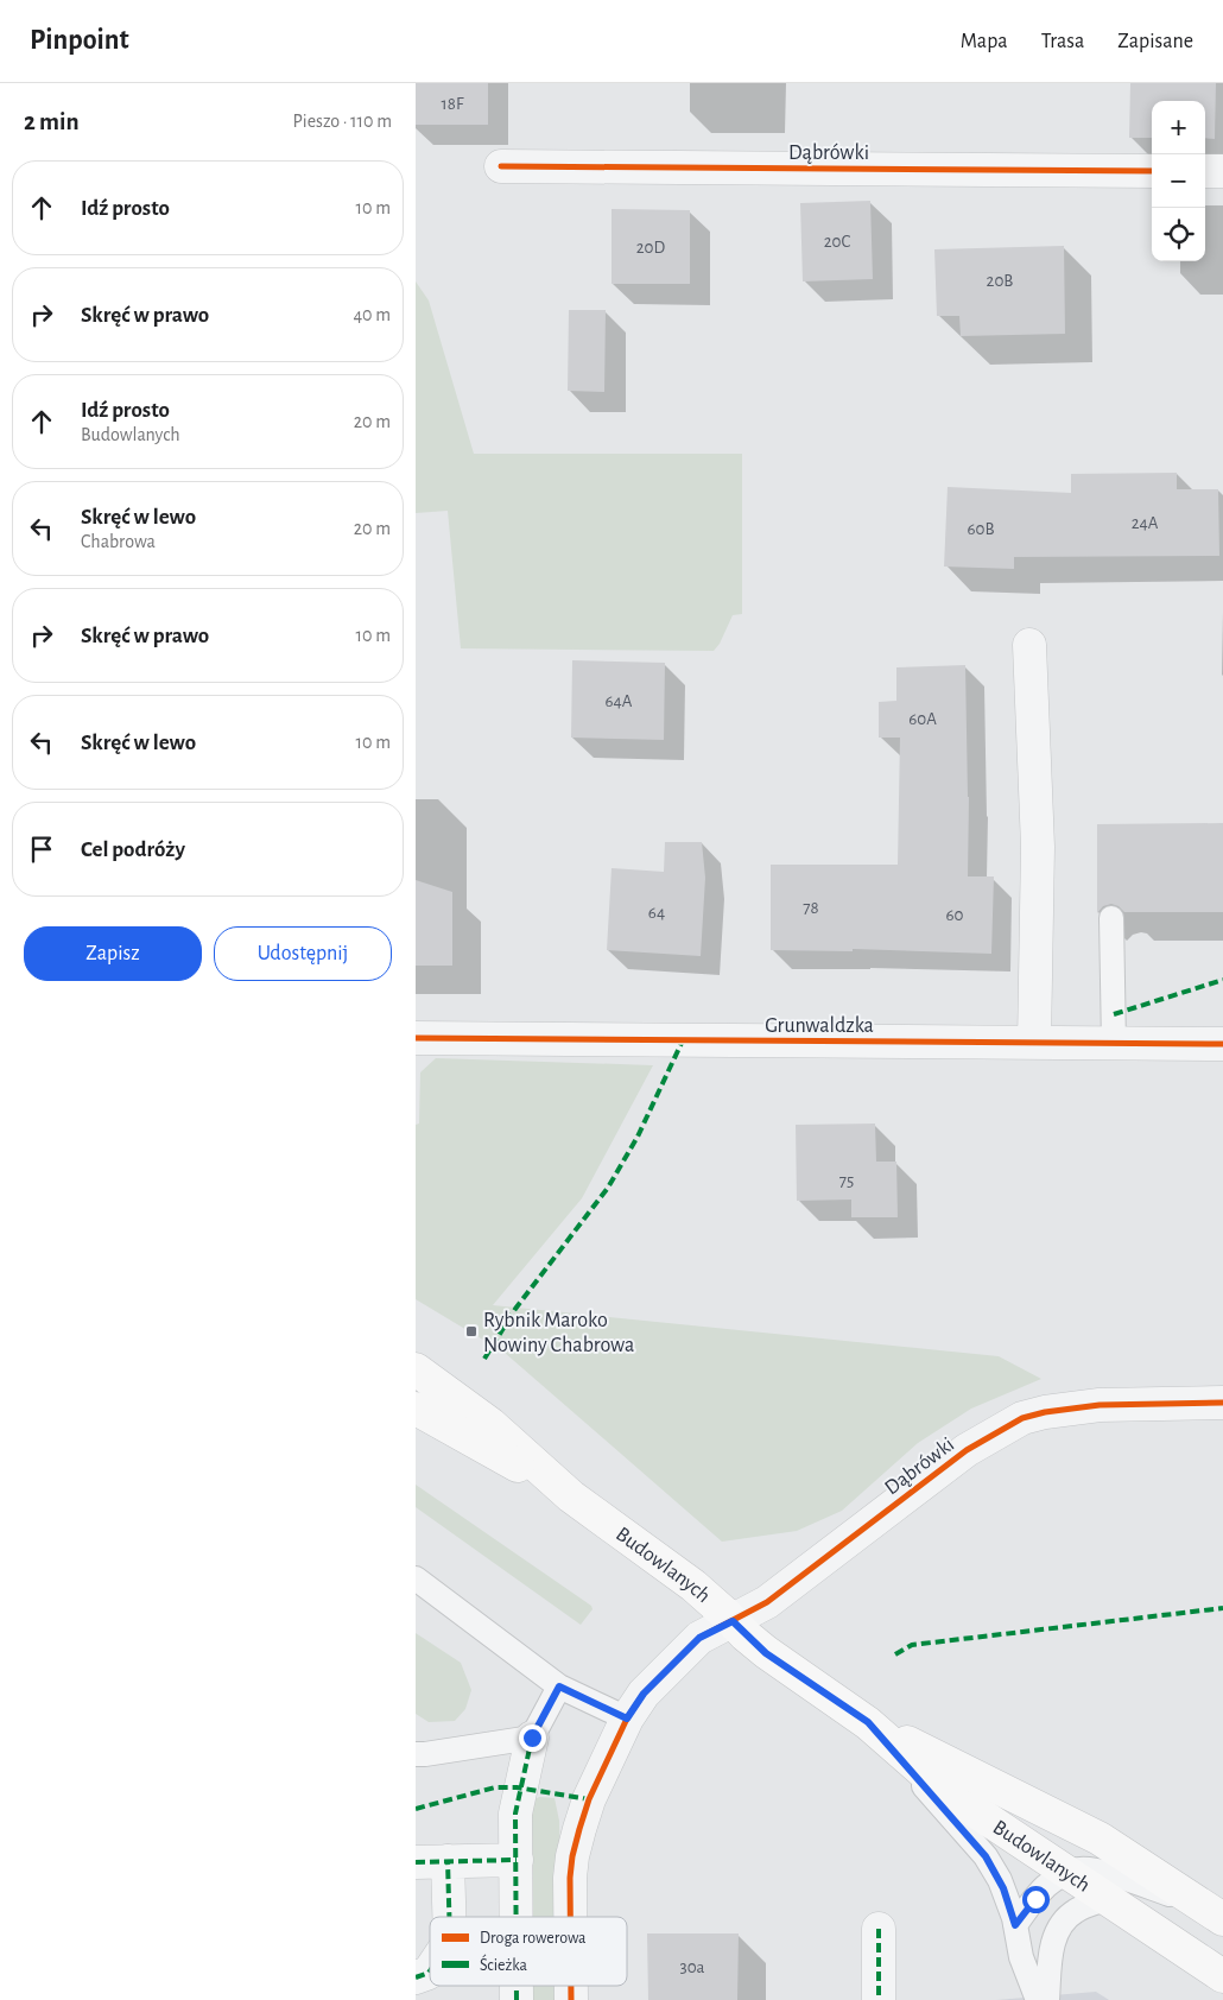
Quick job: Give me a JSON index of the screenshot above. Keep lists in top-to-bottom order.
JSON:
{
  "streets": {
    "main road": ["Budowlanych"],
    "street": ["Dąbrówki", "Grunwaldzka"]
  },
  "crossings": [
    ["Dąbrówki", "Budowlanych"]
  ],
  "places": {
    "transit": ["Rybnik Maroko Nowiny Chabrowa"]
  },
  "house_numbers": [
    "18F",
    "20C",
    "20D",
    "20B",
    "24A",
    "60B",
    "64A",
    "60A",
    "78",
    "64",
    "60",
    "75",
    "30a"
  ],
  "legend": ["Droga rowerowa", "Ścieżka"],
  "page": {
    "header": "Pinpoint",
    "nav": ["Mapa", "Trasa", "Zapisane"],
    "heading": ["2 min", "Pieszo · 110 m"],
    "map_buttons": ["+", "−"],
    "list": [
      ["Idź prosto", "10 m"],
      ["Skręć w prawo", "40 m"],
      ["Idź prosto", "Budowlanych", "20 m"],
      ["Skręć w lewo", "Chabrowa", "20 m"],
      ["Skręć w prawo", "10 m"],
      ["Skręć w lewo", "10 m"],
      "Cel podróży"
    ],
    "buttons": ["Zapisz", "Udostępnij"]
  }
}
